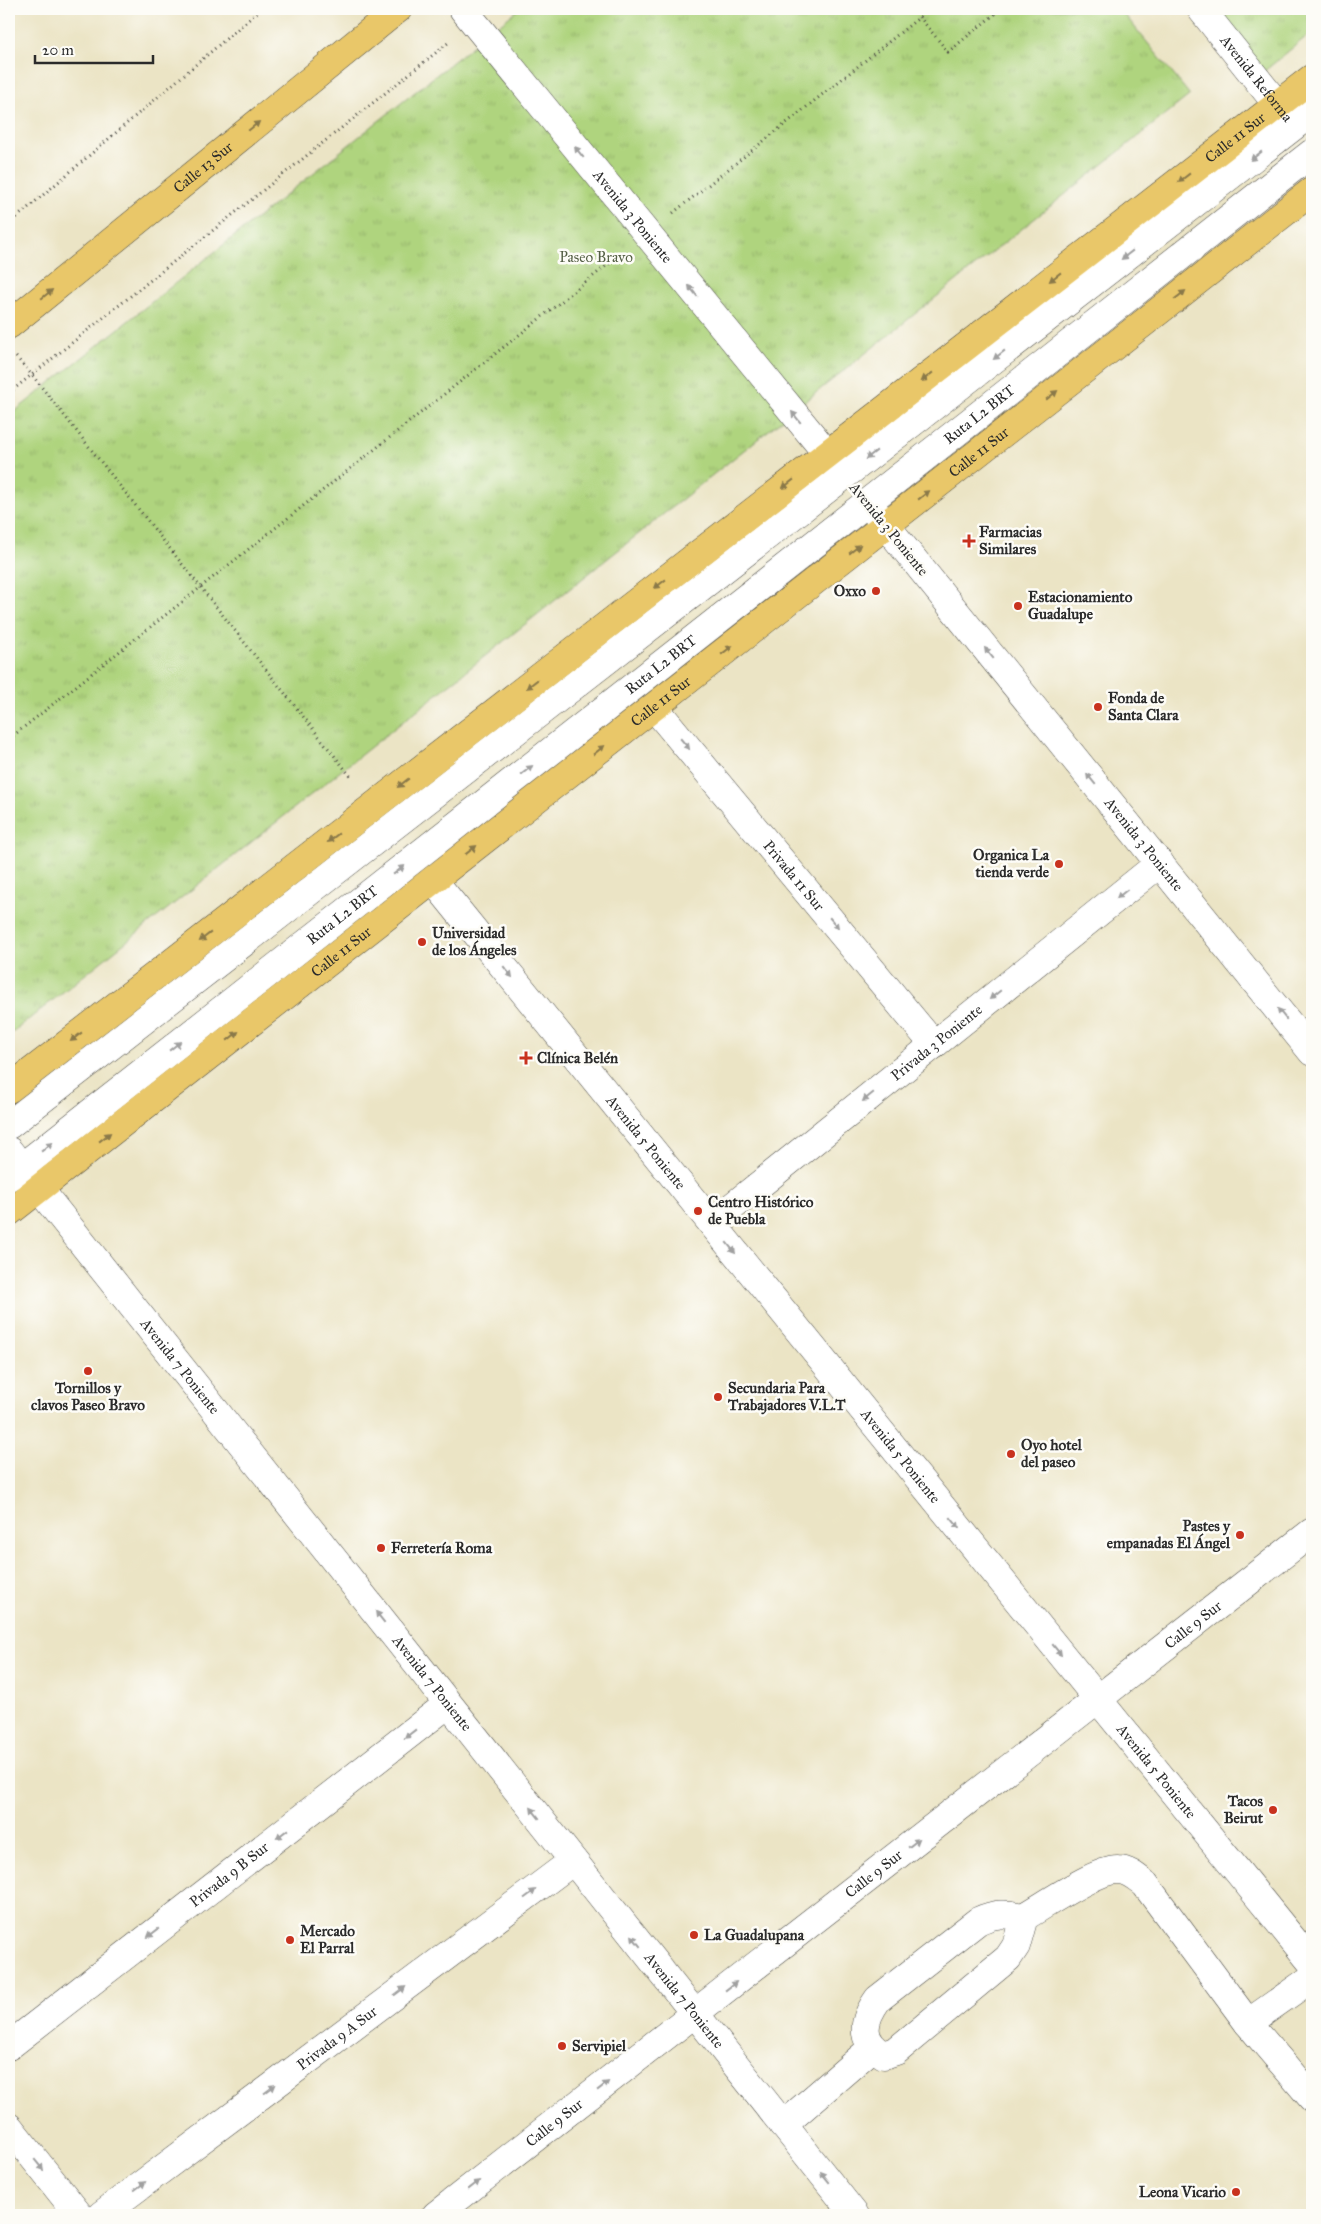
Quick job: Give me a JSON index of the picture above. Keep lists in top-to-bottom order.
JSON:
{
  "streets": {
    "main road": ["Calle 11 Sur", "Calle 13 Sur"],
    "street": [
      "Avenida Reforma",
      "Avenida 3 Poniente",
      "Ruta L2 BRT",
      "Privada 11 Sur",
      "Privada 3 Poniente",
      "Avenida 5 Poniente",
      "Avenida 7 Poniente",
      "Calle 9 Sur",
      "Privada 9 B Sur",
      "Privada 9 A Sur"
    ]
  },
  "crossings": [
    ["Avenida Reforma", "Calle 11 Sur"],
    ["Calle 11 Sur", "Avenida 3 Poniente"],
    ["Calle 11 Sur", "Privada 11 Sur"],
    ["Calle 11 Sur", "Avenida 5 Poniente"],
    ["Calle 11 Sur", "Avenida 7 Poniente"],
    ["Avenida 3 Poniente", "Ruta L2 BRT"],
    ["Avenida 3 Poniente", "Privada 3 Poniente"],
    ["Ruta L2 BRT", "Avenida 7 Poniente"],
    ["Privada 11 Sur", "Privada 3 Poniente"],
    ["Privada 3 Poniente", "Avenida 5 Poniente"],
    ["Avenida 5 Poniente", "Calle 9 Sur"],
    ["Avenida 7 Poniente", "Calle 9 Sur"],
    ["Avenida 7 Poniente", "Privada 9 B Sur"],
    ["Avenida 7 Poniente", "Privada 9 A Sur"]
  ],
  "one_way": [
    "Calle 13 Sur",
    "Avenida 3 Poniente",
    "Privada 11 Sur",
    "Privada 3 Poniente",
    "Avenida 5 Poniente",
    "Avenida 7 Poniente",
    "Privada 9 B Sur",
    "Privada 9 A Sur"
  ],
  "parks": ["Paseo Bravo"],
  "places": {
    "health": ["Farmacias Similares", "Clínica Belén"],
    "other": [
      "Oxxo",
      "Estacionamiento Guadalupe",
      "Fonda de Santa Clara",
      "Organica La tienda verde",
      "Universidad de los Ángeles",
      "Centro Histórico de Puebla",
      "Tornillos y clavos Paseo Bravo",
      "Secundaria Para Trabajadores V.L.T",
      "Oyo hotel del paseo",
      "Pastes y empanadas El Ángel",
      "Ferretería Roma",
      "Tacos Beirut",
      "La Guadalupana",
      "Mercado El Parral",
      "Servipiel",
      "Leona Vicario"
    ]
  },
  "scale_bar": "20 m"
}
